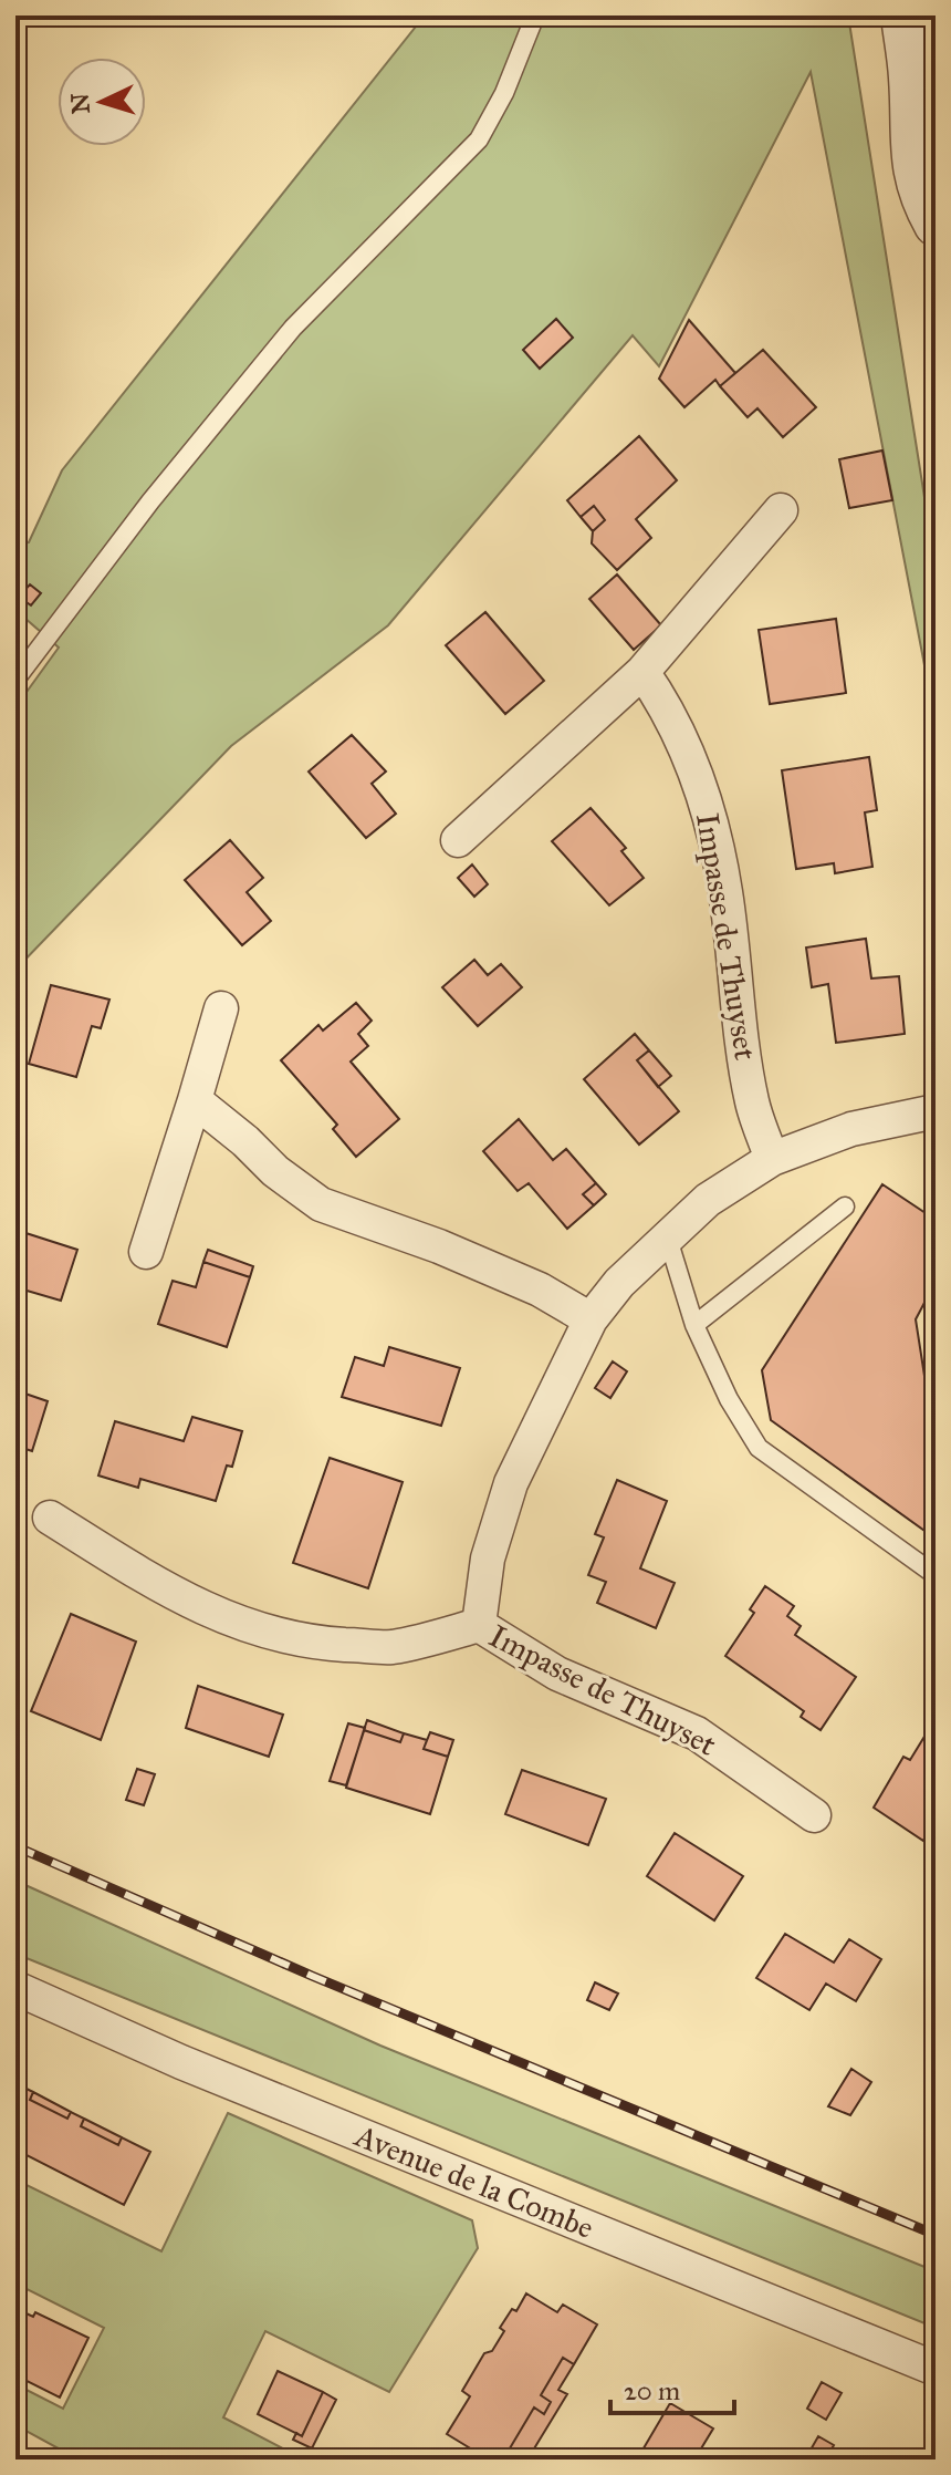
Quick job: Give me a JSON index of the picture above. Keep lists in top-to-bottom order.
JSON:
{
  "streets": {
    "street": ["Impasse de Thuyset", "Avenue de la Combe"]
  },
  "scale_bar": "20 m",
  "north": "left"
}
